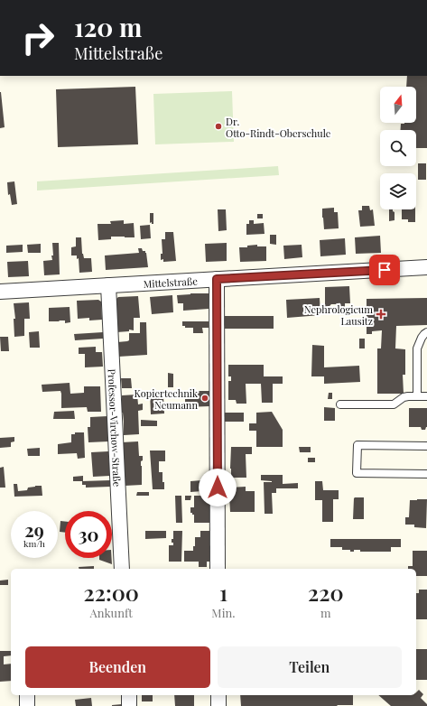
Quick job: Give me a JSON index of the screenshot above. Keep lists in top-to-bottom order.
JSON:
{
  "streets": {
    "street": ["Mittelstraße", "Professor-Virchow-Straße"]
  },
  "crossings": [
    ["Mittelstraße", "Professor-Virchow-Straße"]
  ],
  "places": {
    "other": ["Dr. Otto-Rindt-Oberschule", "Kopiertechnik Neumann"],
    "health": ["Nephrologicum Lausitz"]
  },
  "north": "top",
  "page": {
    "turn": ["120 m", "Mittelstraße"],
    "speed": "29 km/h",
    "limit": "30",
    "eta": [
      "22:00",
      "Ankunft",
      "1",
      "Min.",
      "220",
      "m"
    ],
    "buttons": ["Beenden", "Teilen"]
  }
}
